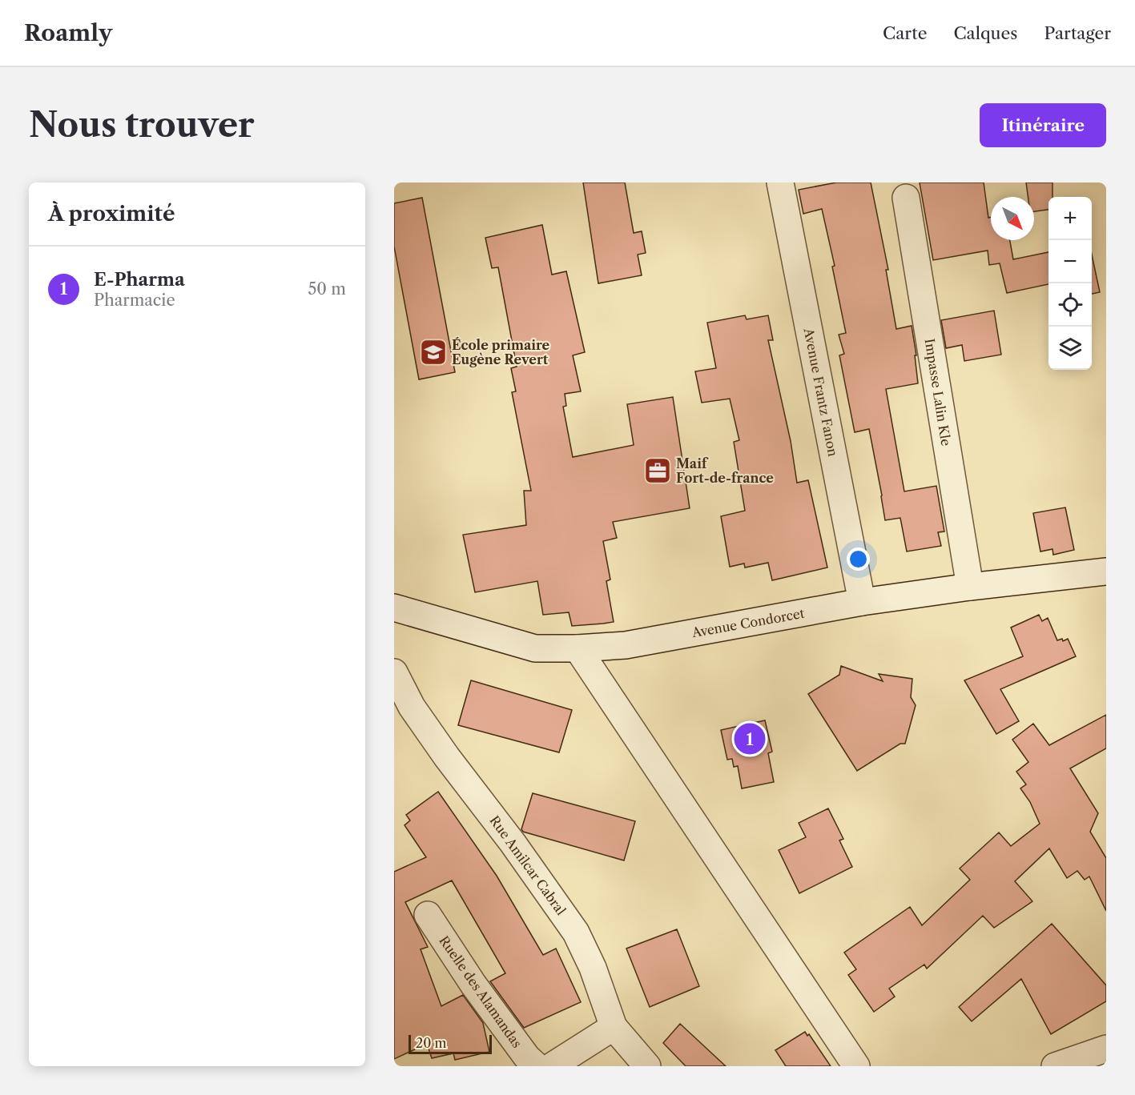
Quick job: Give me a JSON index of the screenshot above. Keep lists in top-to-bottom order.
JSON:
{
  "streets": {
    "street": [
      "Avenue Frantz Fanon",
      "Impasse Lalin Kle",
      "Avenue Condorcet",
      "Rue Amilcar Cabral",
      "Ruelle des Alamandas"
    ]
  },
  "crossings": [
    ["Avenue Frantz Fanon", "Avenue Condorcet"],
    ["Impasse Lalin Kle", "Avenue Condorcet"]
  ],
  "places": {
    "school or university": ["École primaire Eugène Revert"],
    "office": ["Maif Fort-de-france"]
  },
  "scale_bar": "20 m",
  "north": "bottom right",
  "page": {
    "header": "Roamly",
    "nav": ["Carte", "Calques", "Partager"],
    "buttons": "Itinéraire",
    "title": "Nous trouver",
    "heading": "À proximité",
    "map_buttons": ["+", "−"],
    "list": [
      {
        "mark": "1",
        "name": "E-Pharma",
        "note": "Pharmacie",
        "value": "50 m"
      }
    ],
    "pins": "1",
    "scale": "20 m"
  }
}
